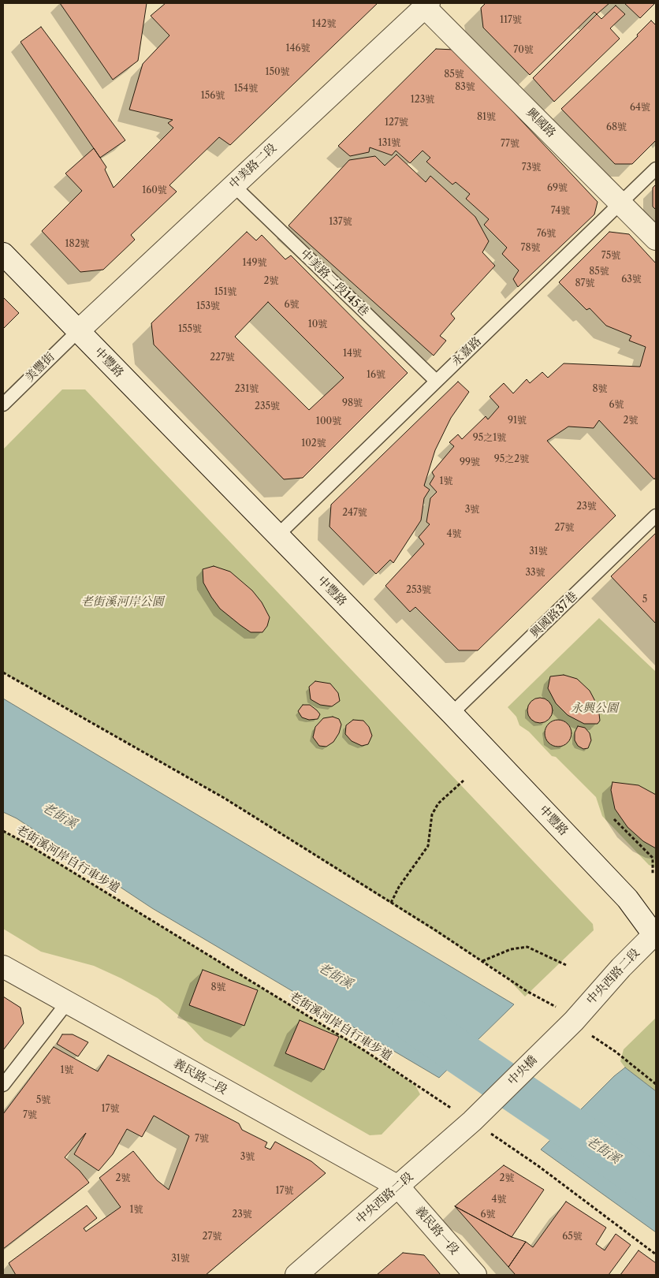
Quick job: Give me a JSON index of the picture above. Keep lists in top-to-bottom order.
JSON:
{
  "streets": {
    "street": [
      "興國路",
      "中美路二段",
      "中豐路",
      "中央西路二段",
      "中央橋",
      "義民路二段",
      "義民路一段"
    ],
    "lane": [
      "中美路二段145巷",
      "永嘉路",
      "美豐街",
      "興國路37巷"
    ],
    "path": ["老街溪河岸自行車步道"]
  },
  "crossings": [
    ["興國路", "中美路二段"],
    ["興國路", "永嘉路"],
    ["中美路二段", "中美路二段145巷"],
    ["中美路二段", "中豐路"],
    ["中美路二段", "美豐街"],
    ["中美路二段145巷", "永嘉路"],
    ["永嘉路", "中豐路"],
    ["中豐路", "美豐街"],
    ["中豐路", "興國路37巷"],
    ["中豐路", "中央西路二段"],
    ["老街溪河岸自行車步道", "中央西路二段"],
    ["老街溪河岸自行車步道", "中央橋"],
    ["中央西路二段", "中央橋"],
    ["中央西路二段", "義民路二段"],
    ["中央西路二段", "義民路一段"],
    ["義民路二段", "義民路一段"]
  ],
  "water": ["老街溪"],
  "parks": ["老街溪河岸公園", "永興公園"],
  "house_numbers": [
    "117號",
    "142號",
    "146號",
    "70號",
    "150號",
    "85號",
    "83號",
    "154號",
    "156號",
    "123號",
    "64號",
    "81號",
    "127號",
    "68號",
    "131號",
    "77號",
    "73號",
    "69號",
    "160號",
    "74號",
    "137號",
    "76號",
    "182號",
    "78號",
    "75號",
    "149號",
    "85號",
    "63號",
    "2號",
    "87號",
    "151號",
    "6號",
    "153號",
    "10號",
    "155號",
    "14號",
    "227號",
    "16號",
    "231號",
    "8號",
    "98號",
    "6號",
    "235號",
    "91號",
    "2號",
    "100號",
    "95之1號",
    "102號",
    "95之2號",
    "99號",
    "1號",
    "23號",
    "3號",
    "247號",
    "27號",
    "4號",
    "31號",
    "33號",
    "253號",
    "5",
    "8號",
    "1號",
    "5號",
    "17號",
    "7號",
    "7號",
    "3號",
    "2號",
    "2號",
    "17號",
    "4號",
    "1號",
    "23號",
    "6號",
    "27號",
    "65號",
    "31號"
  ]
}
